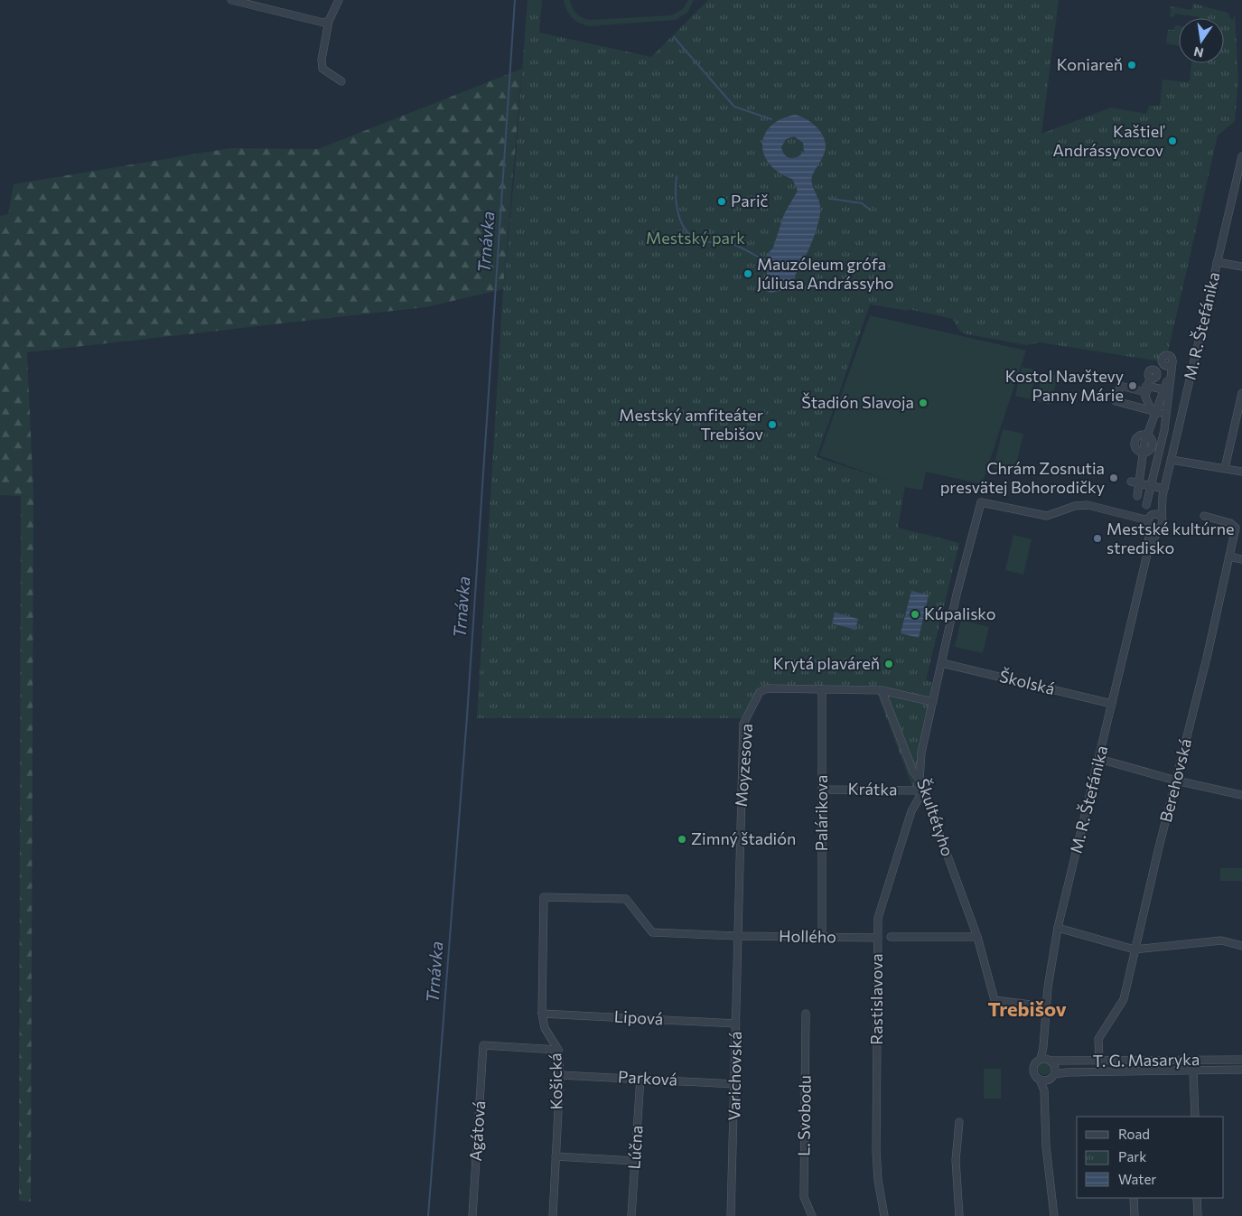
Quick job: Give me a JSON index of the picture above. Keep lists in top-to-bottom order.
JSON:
{
  "streets": {
    "street": [
      "M. R. Štefánika",
      "Školská",
      "Moyzesova",
      "Berehovská",
      "Krátka",
      "Palárikova",
      "Škultétyho",
      "Hollého",
      "Rastislavova",
      "Lipová",
      "T. G. Masaryka",
      "Varichovská",
      "Parková",
      "Košická",
      "L. Svobodu",
      "Agátová",
      "Lúčna"
    ]
  },
  "crossings": [
    ["M. R. Štefánika", "Školská"],
    ["M. R. Štefánika", "Škultétyho"],
    ["M. R. Štefánika", "T. G. Masaryka"],
    ["Školská", "Škultétyho"],
    ["Moyzesova", "Palárikova"],
    ["Moyzesova", "Škultétyho"],
    ["Moyzesova", "Hollého"],
    ["Moyzesova", "Varichovská"],
    ["Berehovská", "T. G. Masaryka"],
    ["Krátka", "Palárikova"],
    ["Krátka", "Škultétyho"],
    ["Krátka", "Rastislavova"],
    ["Palárikova", "Hollého"],
    ["Škultétyho", "Rastislavova"],
    ["Hollého", "Rastislavova"],
    ["Hollého", "Varichovská"],
    ["Hollého", "Košická"],
    ["Lipová", "Varichovská"],
    ["Lipová", "Košická"],
    ["Varichovská", "Parková"],
    ["Parková", "Košická"],
    ["Parková", "Lúčna"],
    ["Košická", "Agátová"]
  ],
  "districts": ["Trebišov"],
  "water": ["Trnávka"],
  "parks": ["Mestský park"],
  "places": [
    "Koniareň",
    "Kaštieľ Andrássyovcov",
    "Parič",
    "Mauzóleum grófa Júliusa Andrássyho",
    "Kostol Navštevy Panny Márie",
    "Štadión Slavoja",
    "Mestský amfiteáter Trebišov",
    "Chrám Zosnutia presvätej Bohorodičky",
    "Mestské kultúrne stredisko",
    "Kúpalisko",
    "Krytá plaváreň",
    "Zimný štadión"
  ],
  "legend": ["Road", "Park", "Water"],
  "north": "bottom"
}
